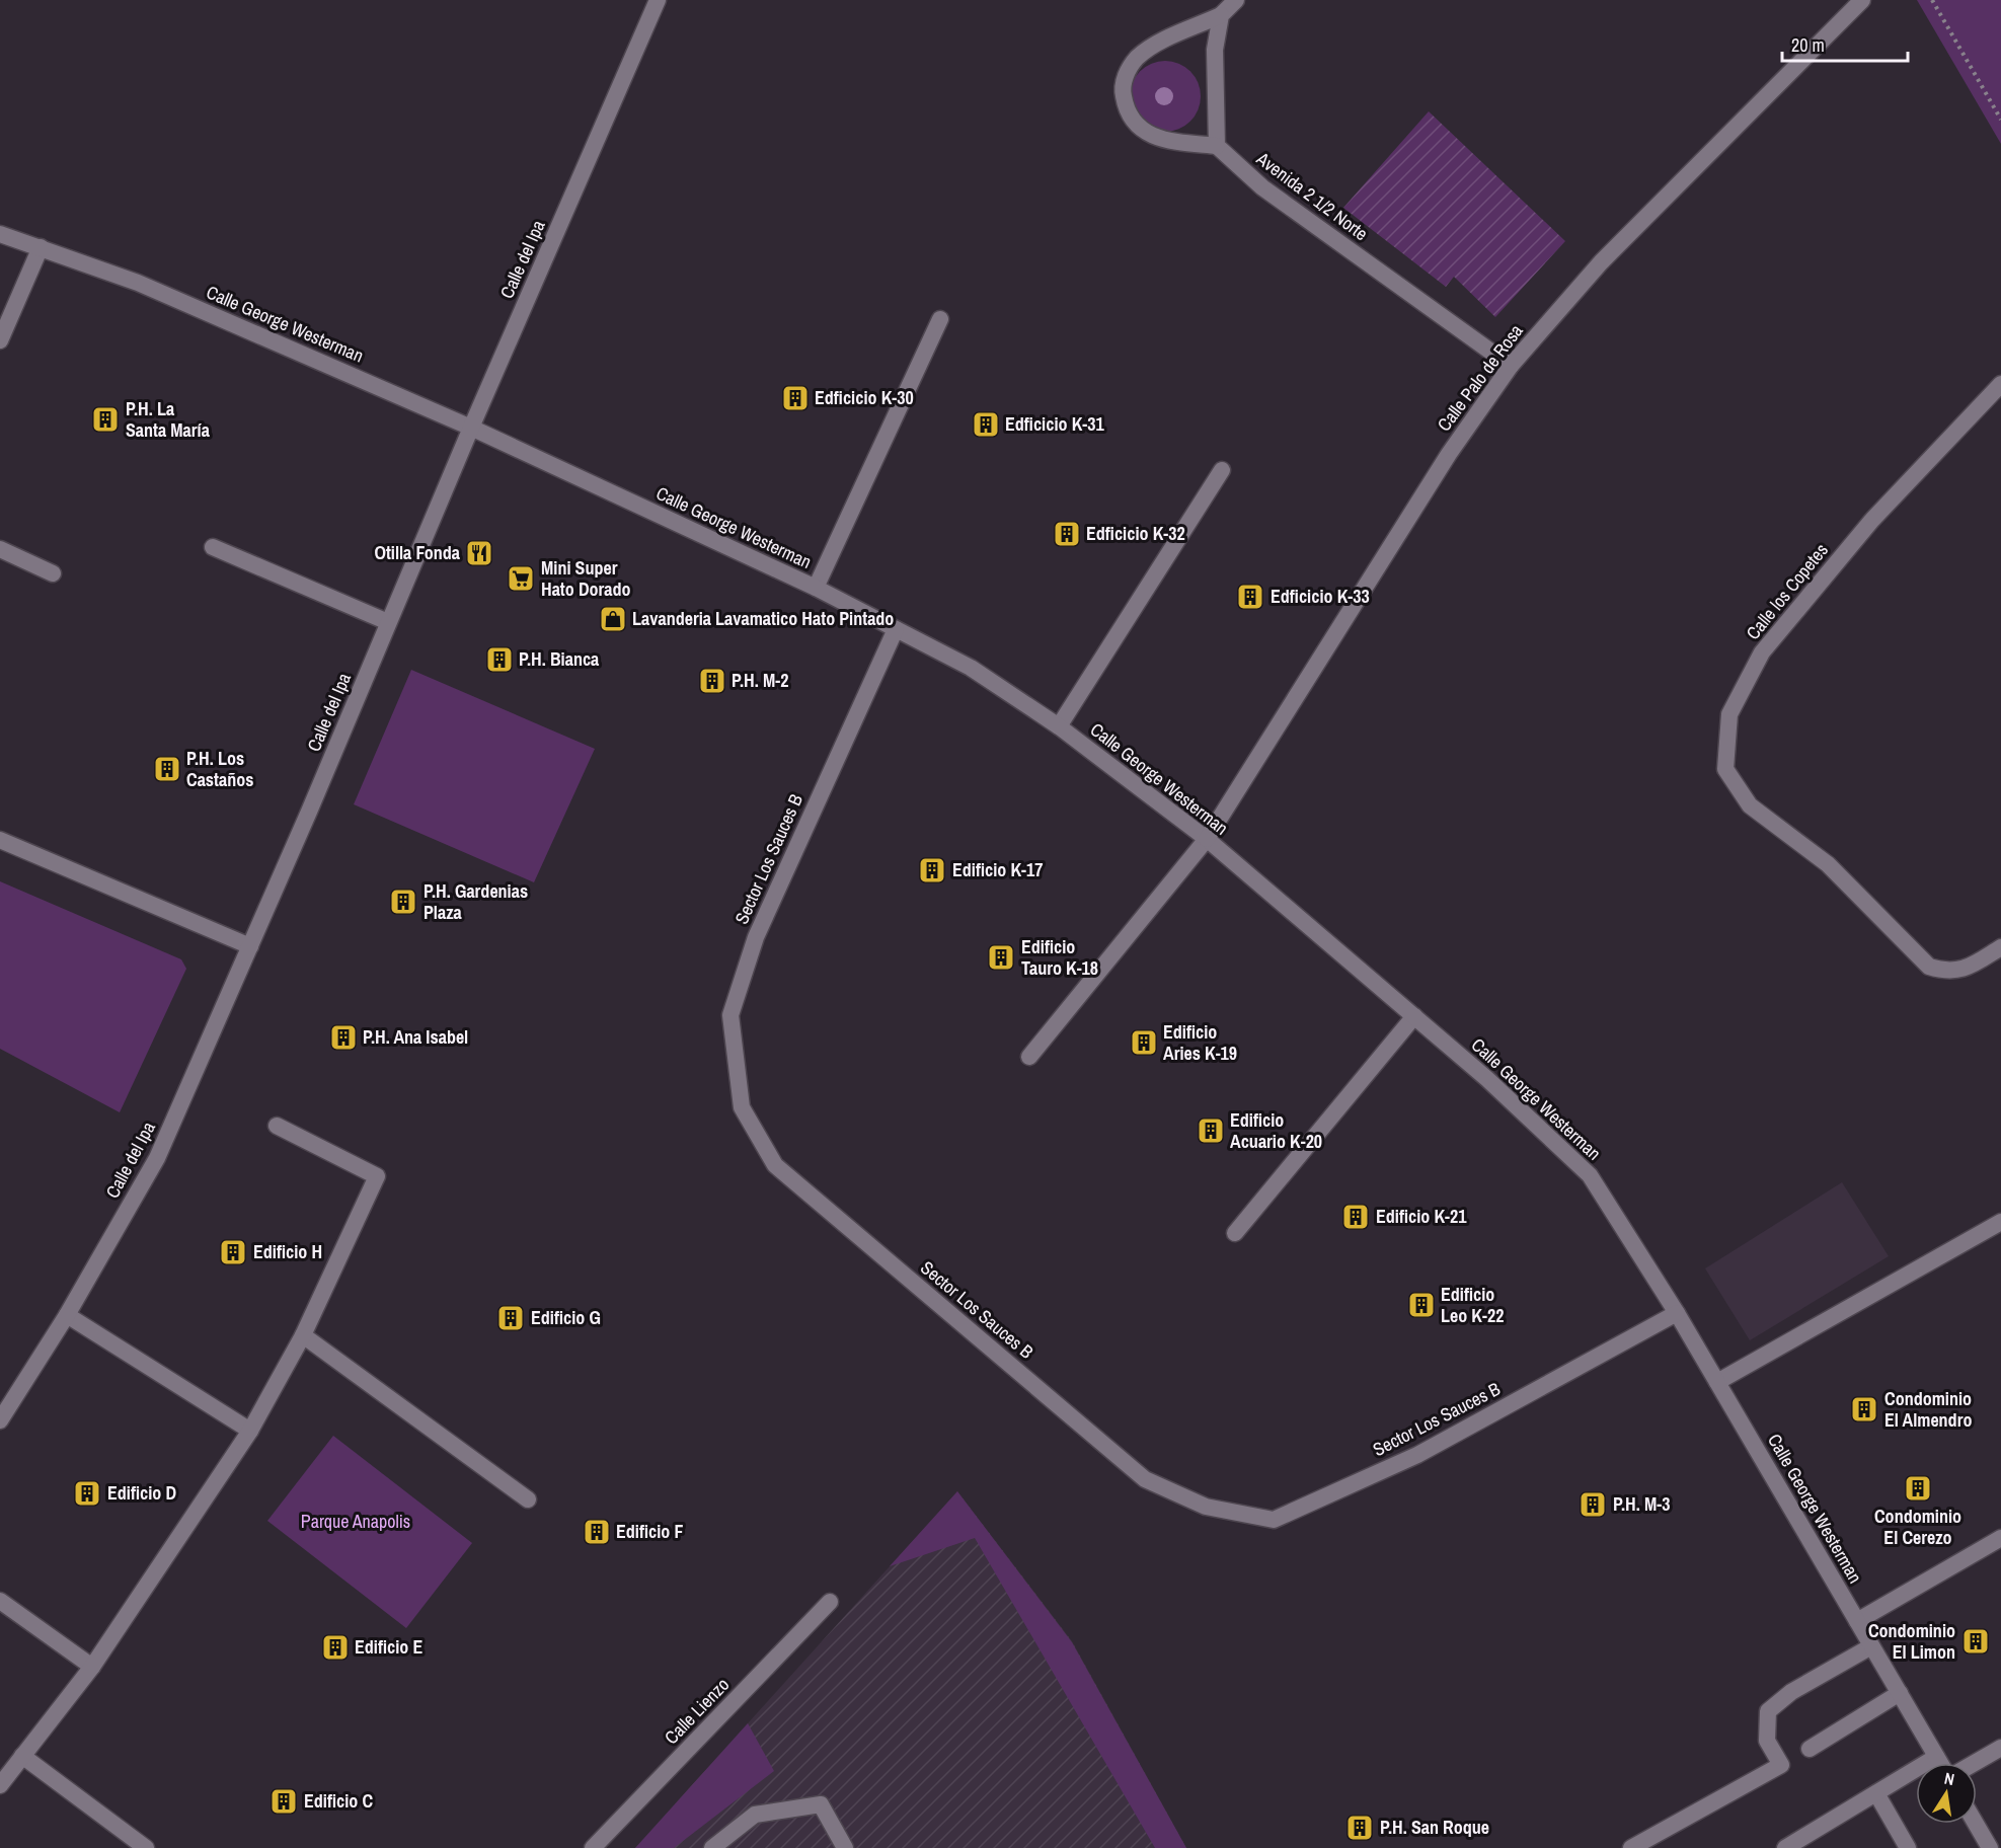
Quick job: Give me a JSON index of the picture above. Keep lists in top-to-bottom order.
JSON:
{
  "streets": {
    "street": [
      "Avenida 2 1/2 Norte",
      "Calle del Ipa",
      "Calle George Westerman",
      "Calle Palo de Rosa",
      "Calle los Copetes",
      "Sector Los Sauces B",
      "Calle Lienzo"
    ]
  },
  "crossings": [
    ["Avenida 2 1/2 Norte", "Calle Palo de Rosa"],
    ["Calle del Ipa", "Calle George Westerman"],
    ["Calle George Westerman", "Calle Palo de Rosa"],
    ["Calle George Westerman", "Sector Los Sauces B"]
  ],
  "parks": ["Parque Anapolis"],
  "places": {
    "building": [
      "Edficicio K-30",
      "P.H. La Santa María",
      "Edficicio K-31",
      "Edficicio K-32",
      "Edficicio K-33",
      "P.H. Bianca",
      "P.H. M-2",
      "P.H. Los Castaños",
      "Edificio K-17",
      "P.H. Gardenias Plaza",
      "Edificio Tauro K-18",
      "P.H. Ana Isabel",
      "Edificio Aries K-19",
      "Edificio Acuario K-20",
      "Edificio K-21",
      "Edificio H",
      "Edificio Leo K-22",
      "Edificio G",
      "Condominio El Almendro",
      "Condominio El Cerezo",
      "Edificio D",
      "P.H. M-3",
      "Edificio F",
      "Condominio El Limon",
      "Edificio E",
      "Edificio C",
      "P.H. San Roque"
    ],
    "restaurant": ["Otilla Fonda"],
    "supermarket": ["Mini Super Hato Dorado"],
    "shop": ["Lavanderia Lavamatico Hato Pintado"]
  },
  "scale_bar": "20 m",
  "north": "top"
}
